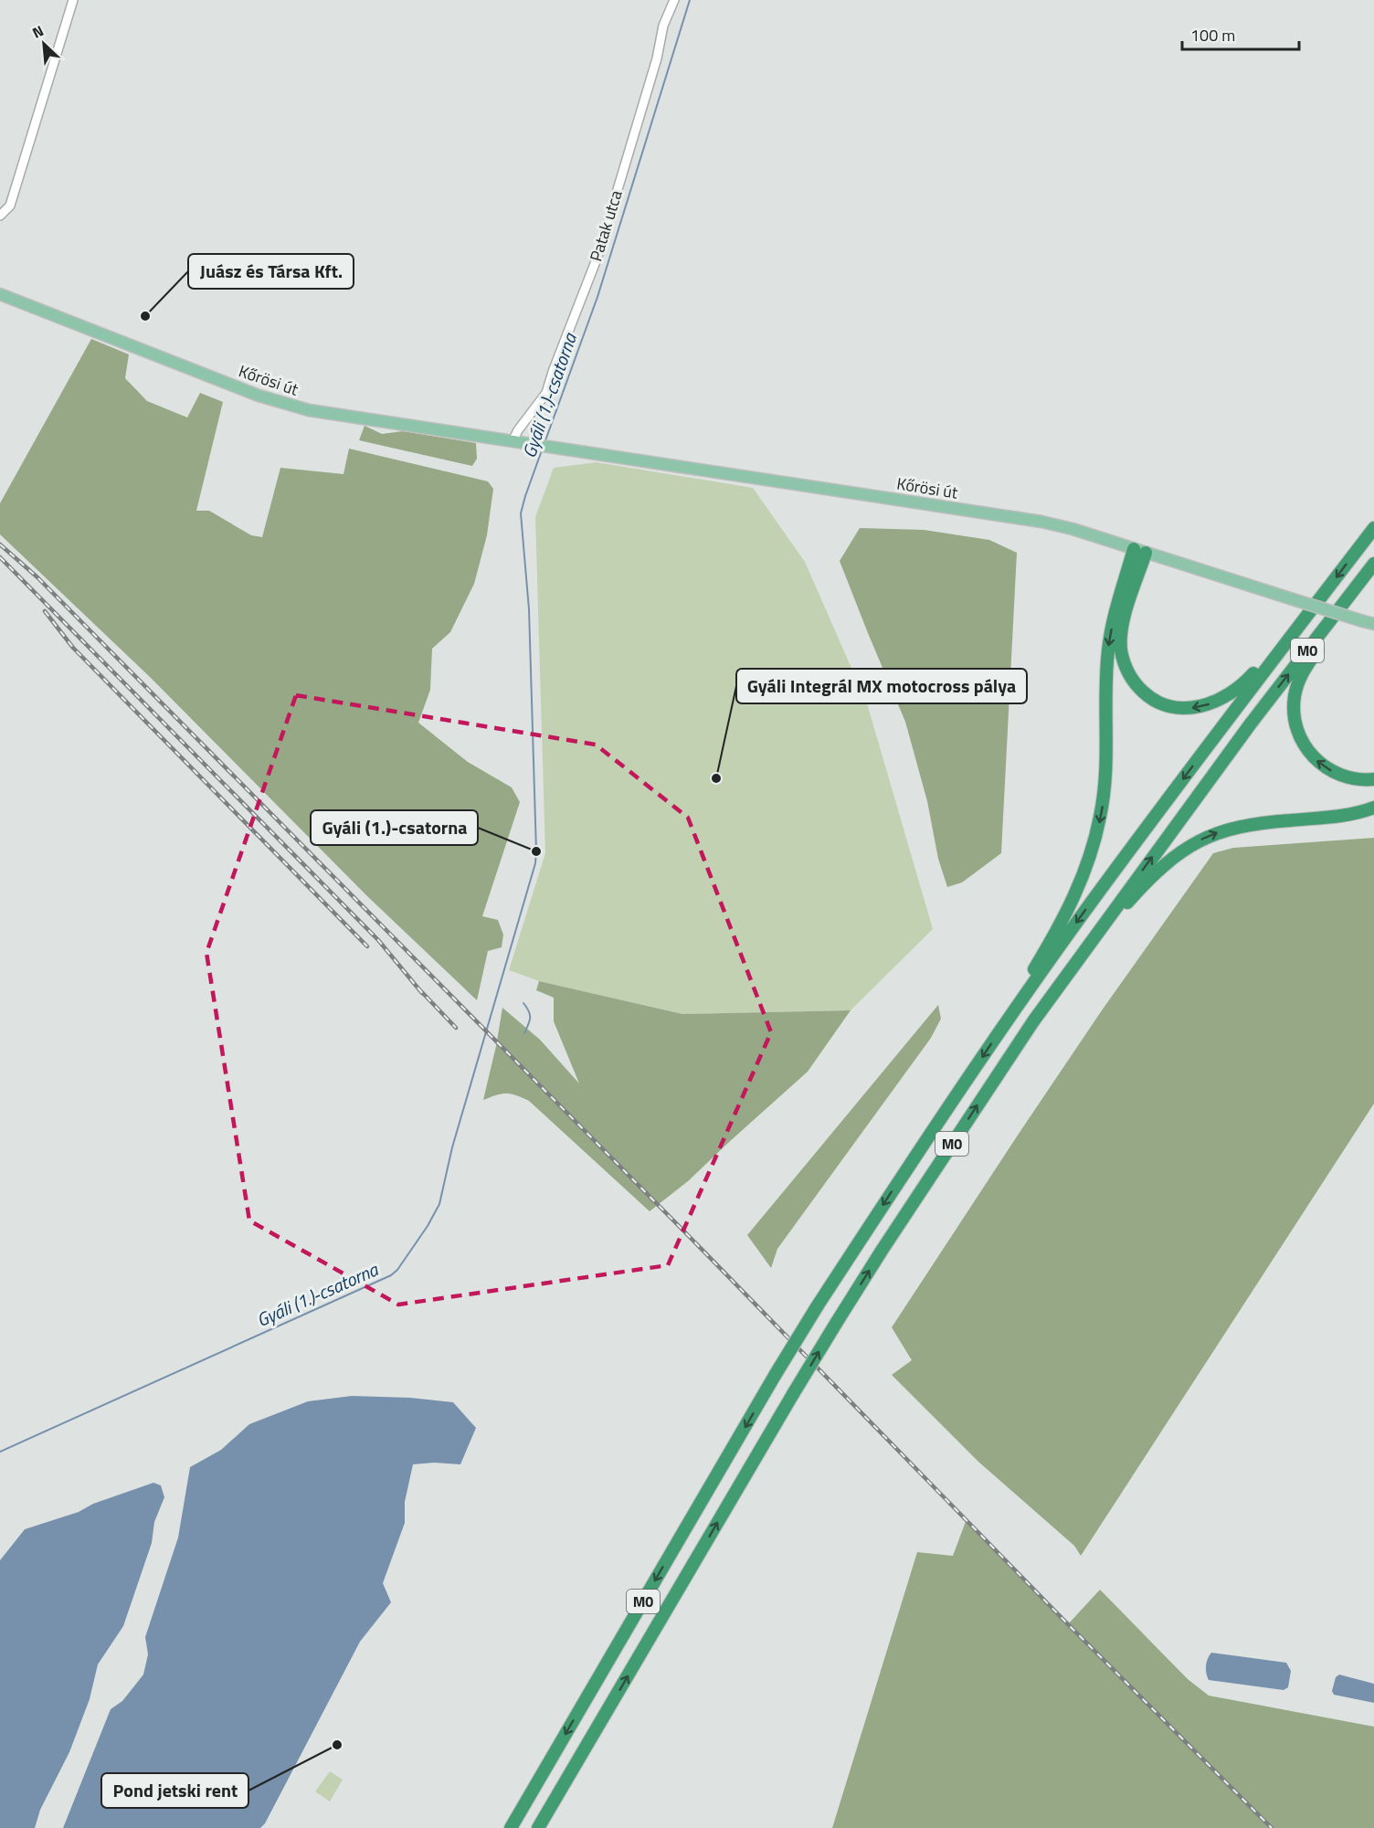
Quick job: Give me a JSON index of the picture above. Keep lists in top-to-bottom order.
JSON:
{
  "streets": {
    "highway": ["M0"],
    "main road": ["Kőrösi út"],
    "street": ["Patak utca"]
  },
  "crossings": [
    ["Patak utca", "Kőrösi út"]
  ],
  "water": ["Gyáli (1.)-csatorna"],
  "places": [
    "Juász és Társa Kft.",
    "Gyáli Integrál MX motocross pálya",
    "Gyáli (1.)-csatorna",
    "Pond jetski rent"
  ],
  "scale_bar": "100 m",
  "north": "top left"
}
